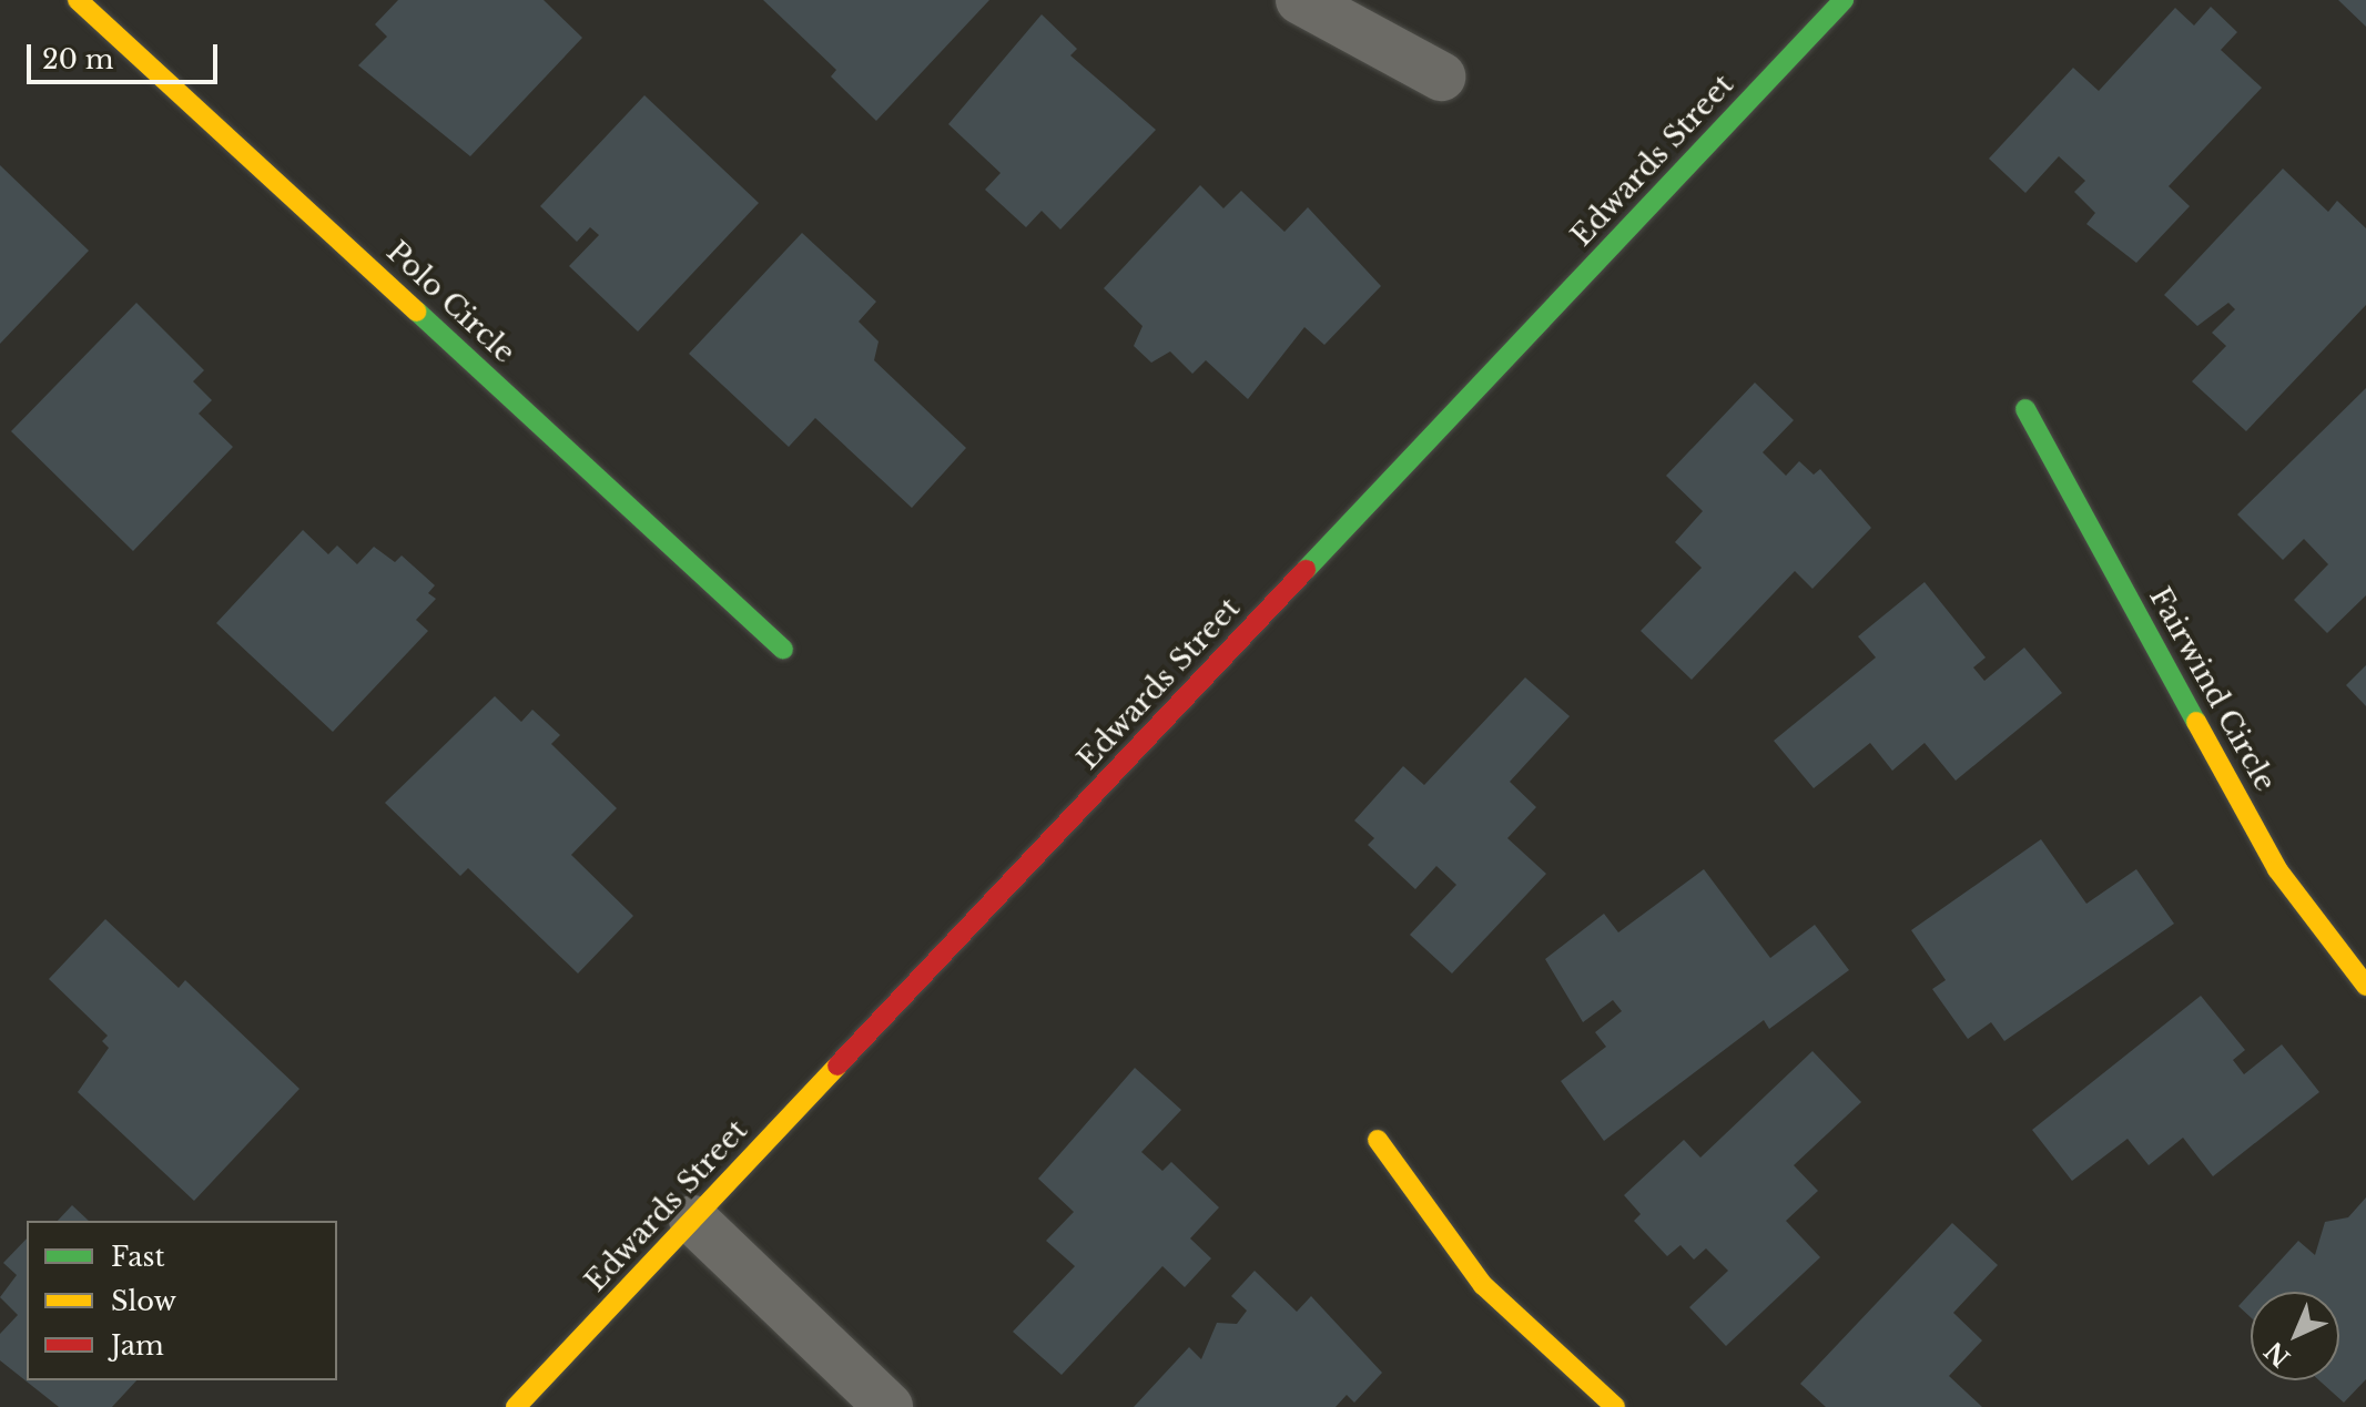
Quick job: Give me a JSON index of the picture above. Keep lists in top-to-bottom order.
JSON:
{
  "streets": {
    "street": ["Edwards Street", "Polo Circle", "Fairwind Circle"]
  },
  "legend": ["Fast", "Slow", "Jam"],
  "scale_bar": "20 m",
  "north": "bottom left"
}
